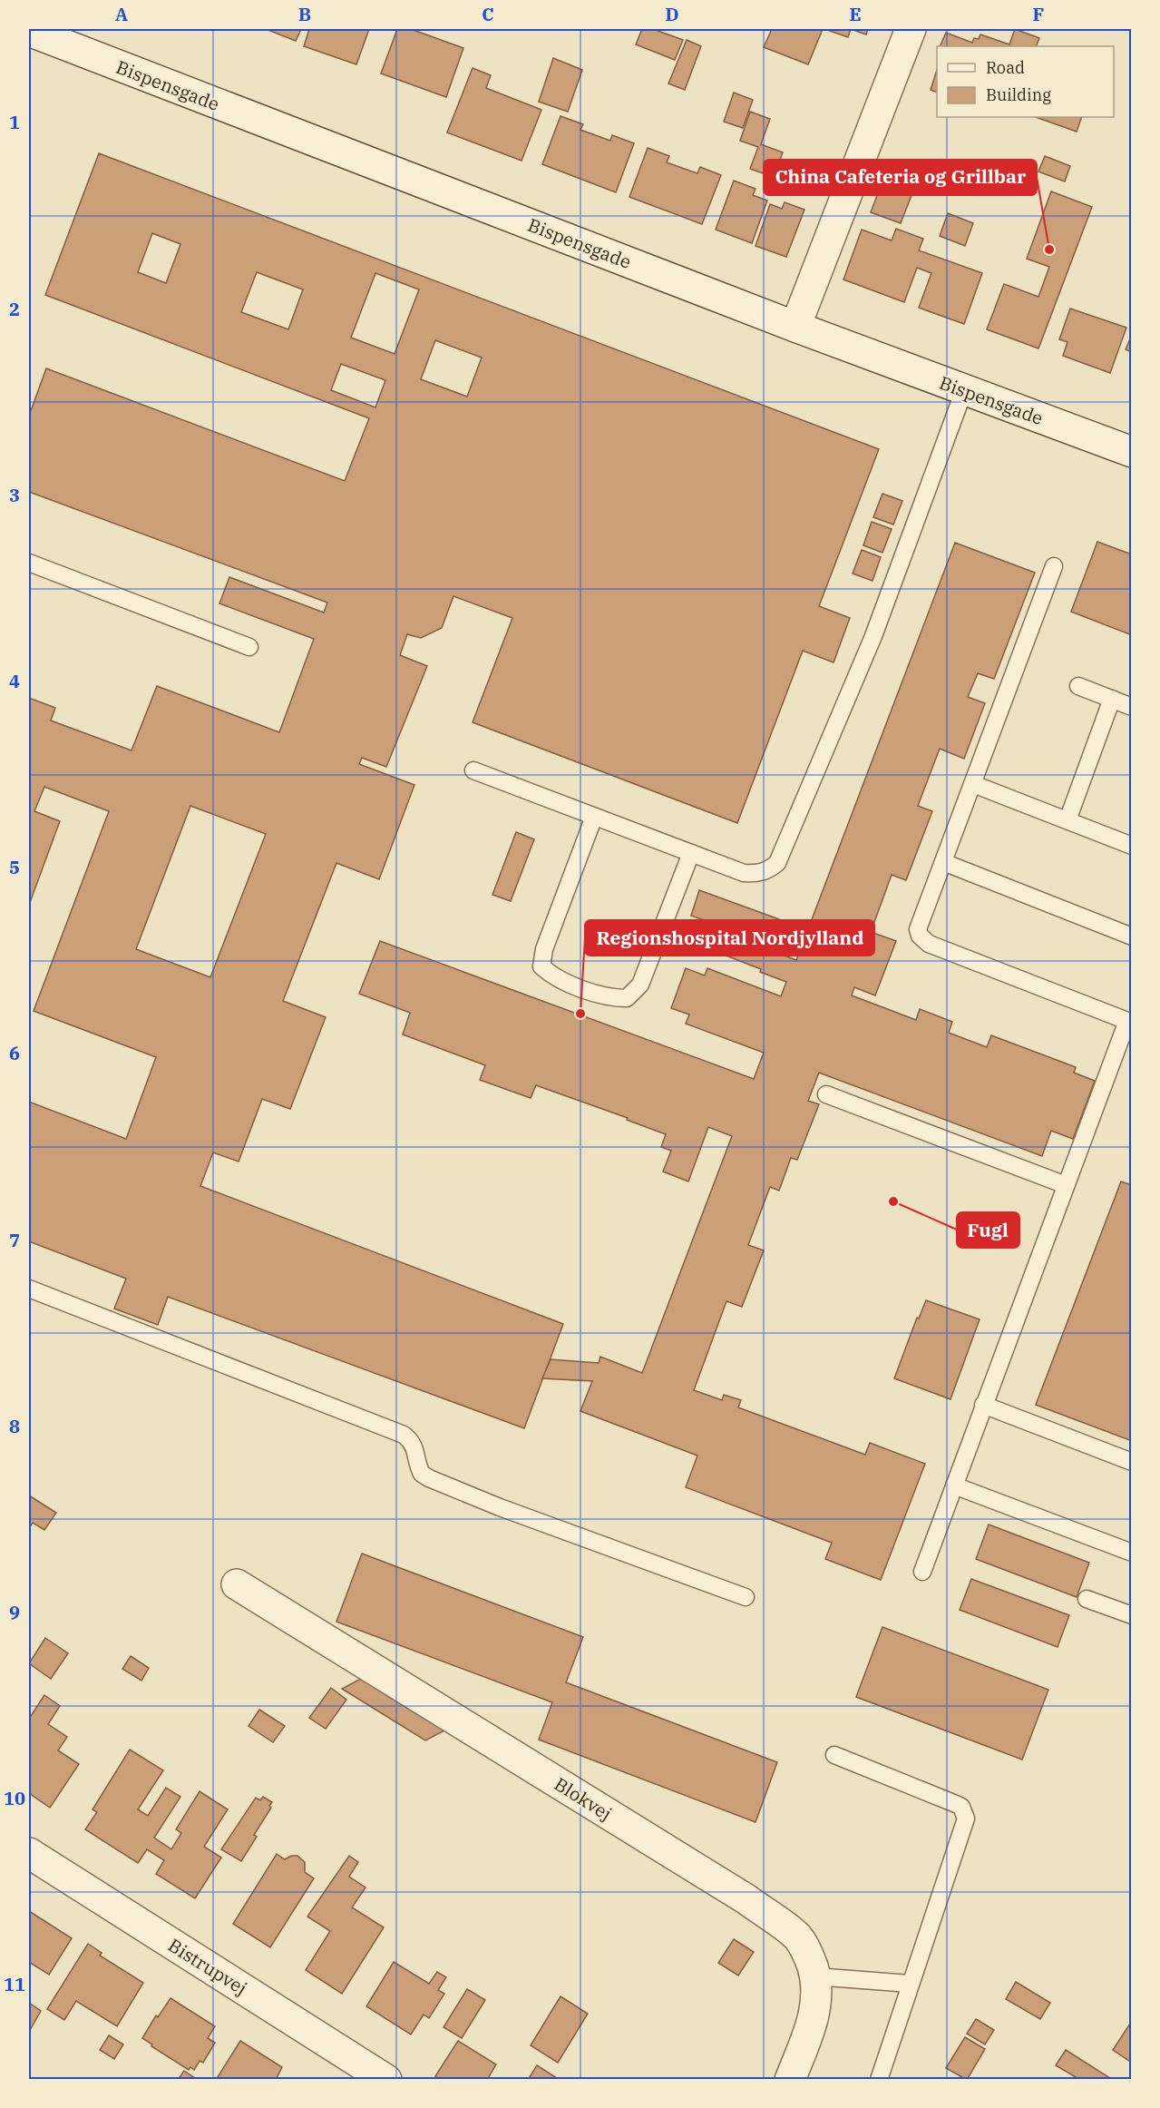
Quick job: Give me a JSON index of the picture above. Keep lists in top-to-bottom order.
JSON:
{
  "streets": {
    "street": ["Bispensgade", "Blokvej", "Bistrupvej"]
  },
  "places": ["China Cafeteria og Grillbar", "Regionshospital Nordjylland", "Fugl"],
  "legend": ["Road", "Building"],
  "grid": {
    "columns": [
      "A",
      "B",
      "C",
      "D",
      "E",
      "F"
    ],
    "rows": [
      "1",
      "2",
      "3",
      "4",
      "5",
      "6",
      "7",
      "8",
      "9",
      "10",
      "11"
    ]
  }
}
